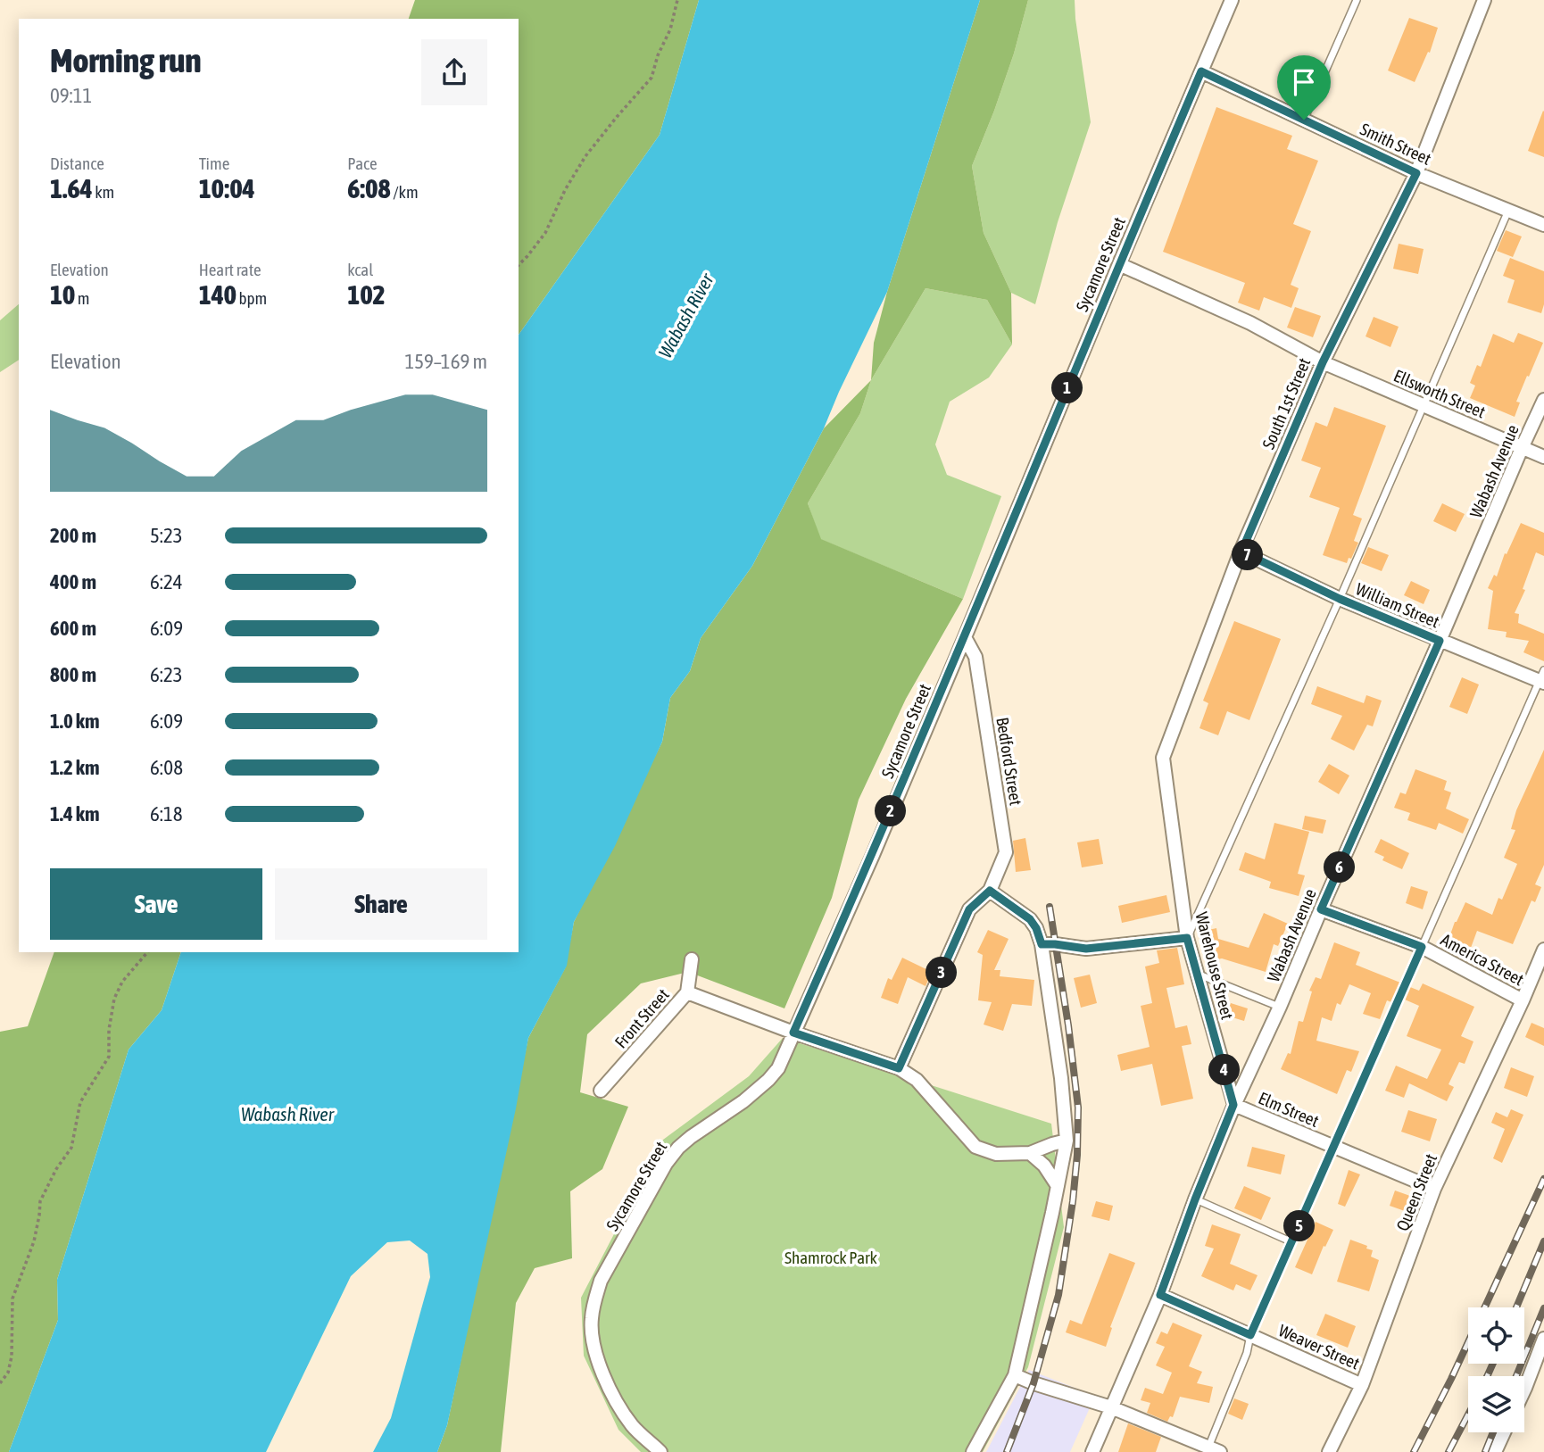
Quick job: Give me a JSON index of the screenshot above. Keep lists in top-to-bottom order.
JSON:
{
  "streets": {
    "street": [
      "Smith Street",
      "Sycamore Street",
      "Ellsworth Street",
      "South 1st Street",
      "Wabash Avenue",
      "William Street",
      "Bedford Street",
      "America Street",
      "Warehouse Street",
      "Front Street",
      "Elm Street",
      "Queen Street",
      "Weaver Street"
    ]
  },
  "crossings": [
    ["Smith Street", "Sycamore Street"],
    ["Smith Street", "South 1st Street"],
    ["Sycamore Street", "Bedford Street"],
    ["Ellsworth Street", "South 1st Street"],
    ["Ellsworth Street", "Wabash Avenue"],
    ["South 1st Street", "William Street"],
    ["South 1st Street", "Warehouse Street"],
    ["Wabash Avenue", "William Street"],
    ["Wabash Avenue", "America Street"],
    ["Wabash Avenue", "Warehouse Street"],
    ["Wabash Avenue", "Elm Street"],
    ["Wabash Avenue", "Weaver Street"],
    ["America Street", "Queen Street"],
    ["Warehouse Street", "Elm Street"],
    ["Elm Street", "Queen Street"],
    ["Queen Street", "Weaver Street"]
  ],
  "water": ["Wabash River"],
  "parks": ["Shamrock Park"],
  "page": {
    "heading": ["Morning run", "09:11"],
    "stats": [
      ["Distance", "1.64 km"],
      ["Time", "10:04"],
      ["Pace", "6:08 /km"],
      ["Elevation", "10 m"],
      ["Heart rate", "140 bpm"],
      ["kcal", "102"]
    ],
    "chart": ["Elevation", "159–169 m"],
    "pins": [
      "1",
      "7",
      "2",
      "6",
      "3",
      "4",
      "5"
    ],
    "list": [
      {
        "name": "200 m",
        "note": "5:23"
      },
      {
        "name": "400 m",
        "note": "6:24"
      },
      {
        "name": "600 m",
        "note": "6:09"
      },
      {
        "name": "800 m",
        "note": "6:23"
      },
      {
        "name": "1.0 km",
        "note": "6:09"
      },
      {
        "name": "1.2 km",
        "note": "6:08"
      },
      {
        "name": "1.4 km",
        "note": "6:18"
      }
    ],
    "buttons": ["Save", "Share"]
  }
}
